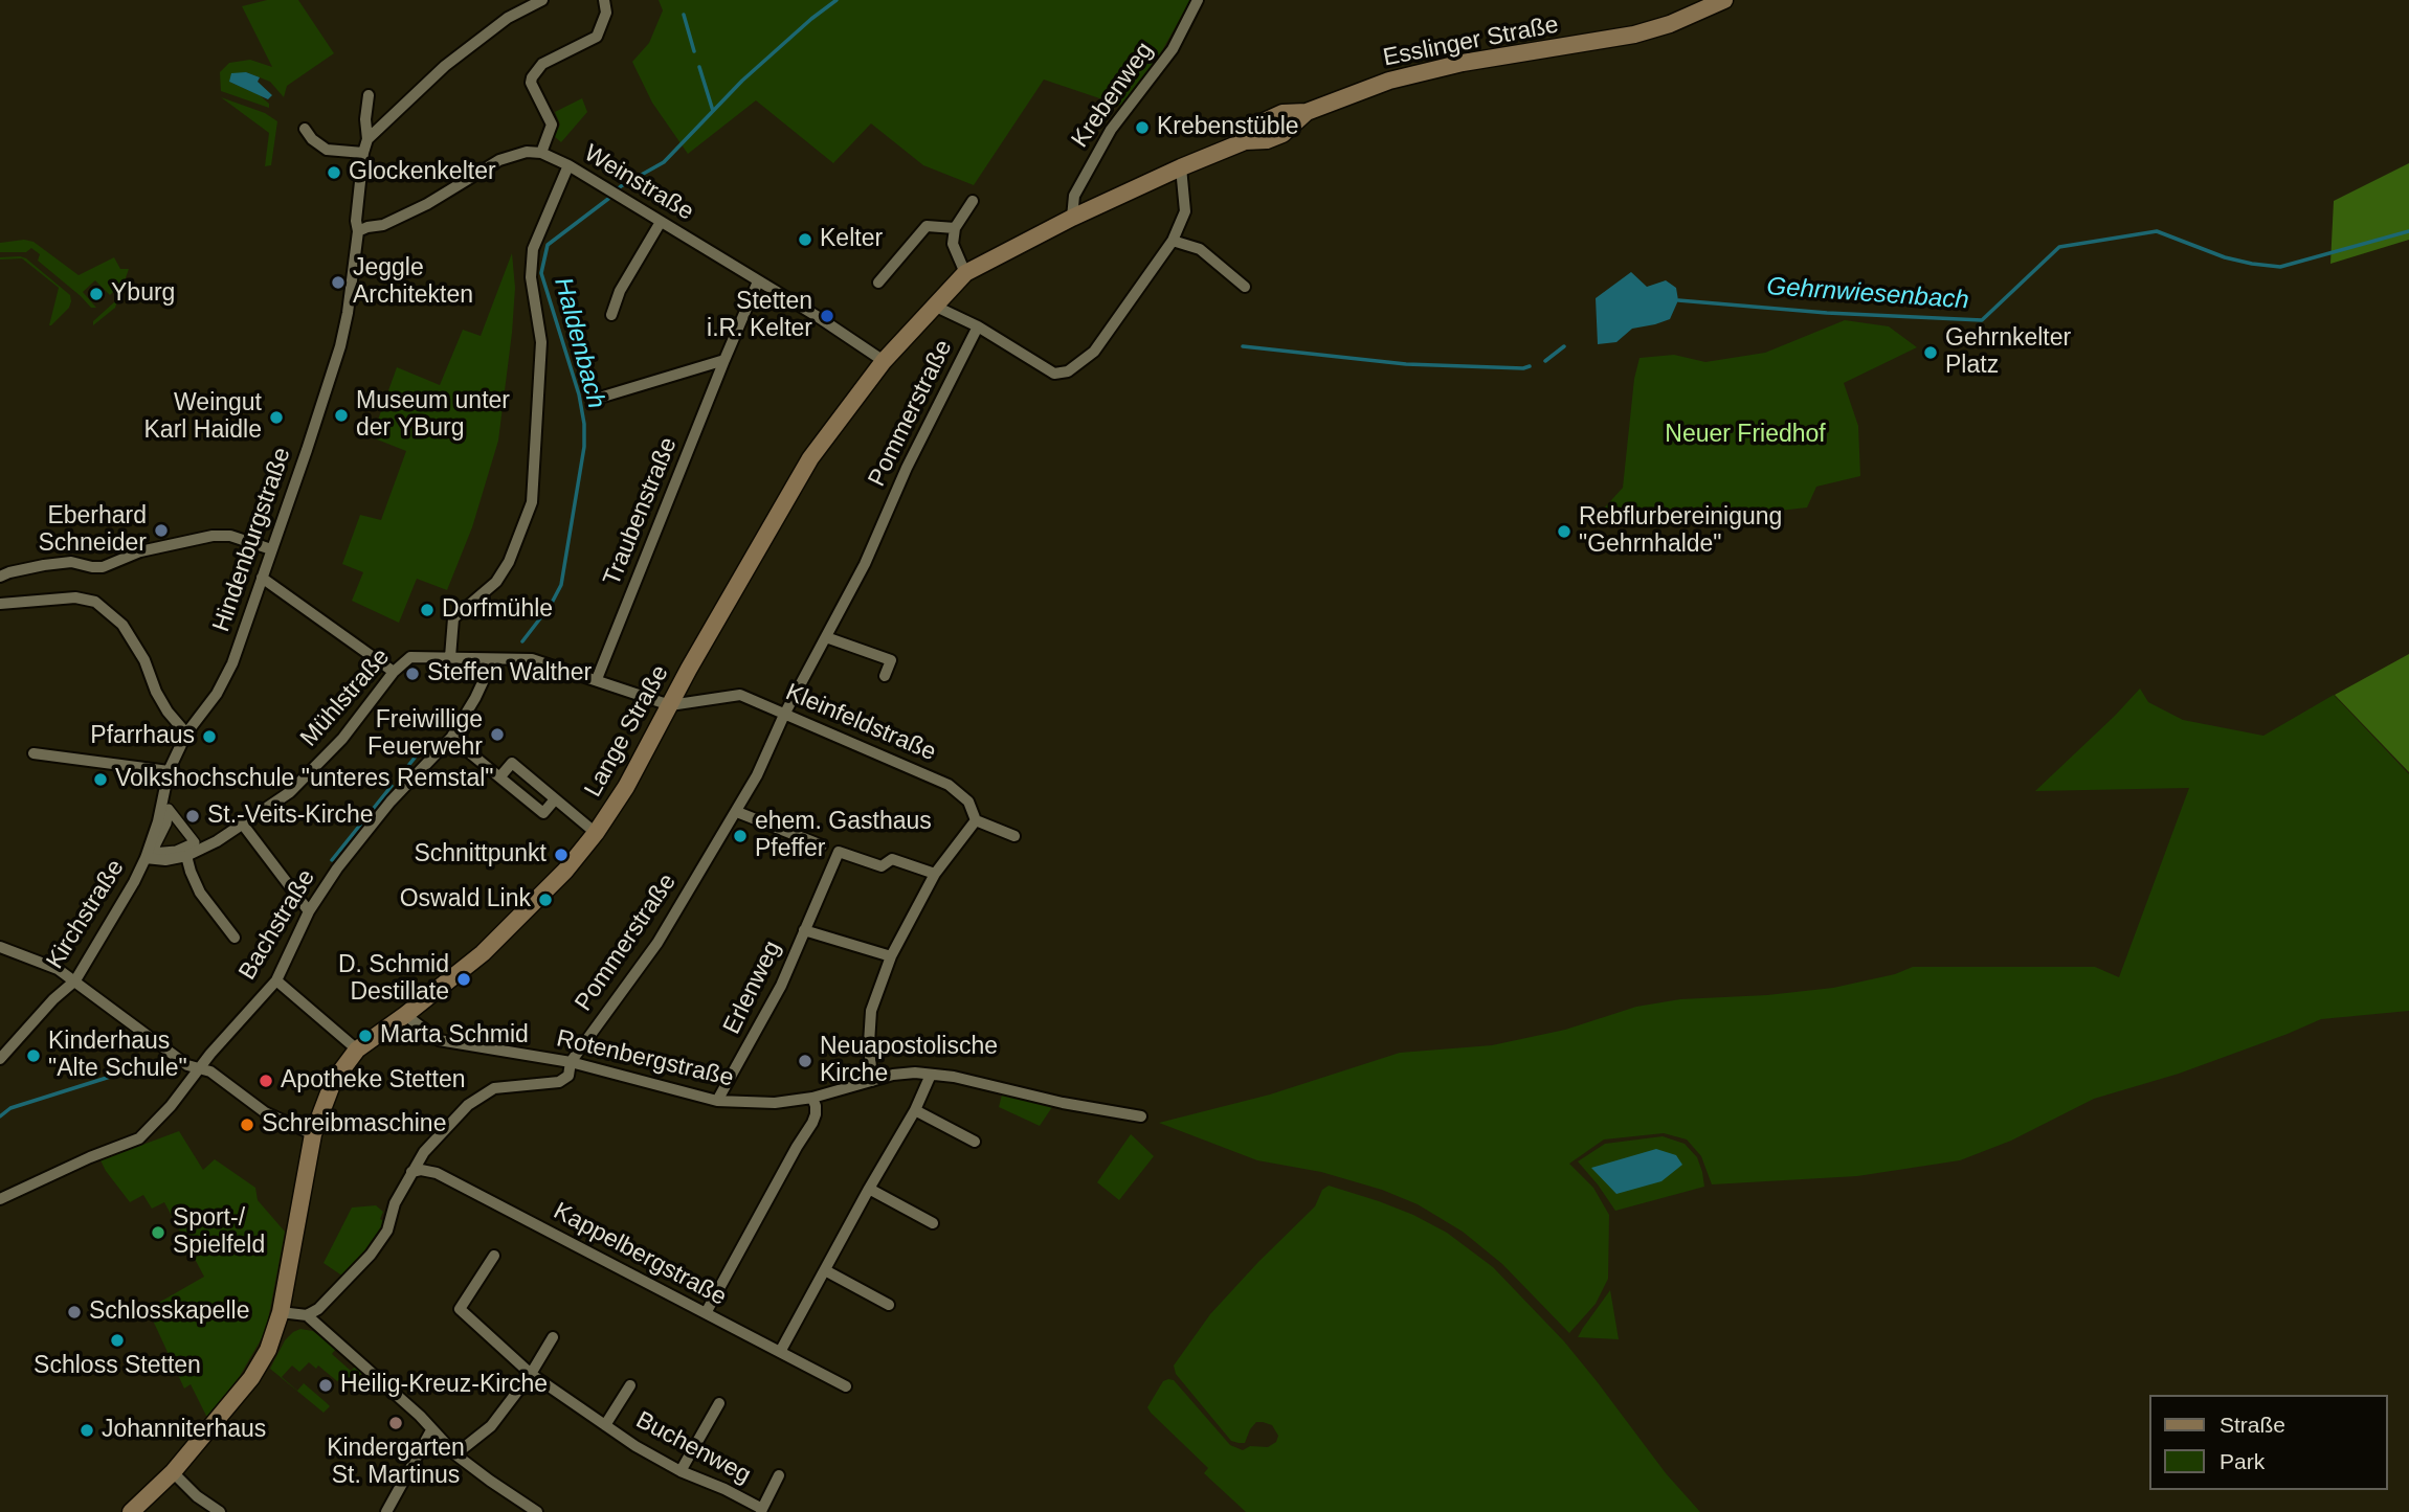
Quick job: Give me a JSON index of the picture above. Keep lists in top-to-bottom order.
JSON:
{
  "streets": {
    "main road": ["Esslinger Straße", "Lange Straße"],
    "street": [
      "Krebenweg",
      "Weinstraße",
      "Pommerstraße",
      "Traubenstraße",
      "Hindenburgstraße",
      "Mühlstraße",
      "Kleinfeldstraße",
      "Kirchstraße",
      "Bachstraße",
      "Erlenweg",
      "Rotenbergstraße",
      "Kappelbergstraße",
      "Buchenweg"
    ]
  },
  "crossings": [
    ["Esslinger Straße", "Krebenweg"],
    ["Esslinger Straße", "Lange Straße"],
    ["Weinstraße", "Traubenstraße"],
    ["Weinstraße", "Lange Straße"],
    ["Pommerstraße", "Kleinfeldstraße"],
    ["Pommerstraße", "Rotenbergstraße"],
    ["Pommerstraße", "Kappelbergstraße"],
    ["Traubenstraße", "Mühlstraße"],
    ["Hindenburgstraße", "Kirchstraße"],
    ["Mühlstraße", "Kleinfeldstraße"],
    ["Mühlstraße", "Lange Straße"],
    ["Mühlstraße", "Bachstraße"],
    ["Kleinfeldstraße", "Lange Straße"],
    ["Lange Straße", "Rotenbergstraße"],
    ["Erlenweg", "Rotenbergstraße"]
  ],
  "water": ["Gehrnwiesenbach", "Haldenbach"],
  "parks": ["Neuer Friedhof"],
  "places": [
    "Krebenstüble",
    "Glockenkelter",
    "Kelter",
    "Jeggle Architekten",
    "Yburg",
    "Stetten i.R. Kelter",
    "Gehrnkelter Platz",
    "Museum unter der YBurg",
    "Weingut Karl Haidle",
    "Eberhard Schneider",
    "Rebflurbereinigung \"Gehrnhalde\"",
    "Dorfmühle",
    "Steffen Walther",
    "Freiwillige Feuerwehr",
    "Pfarrhaus",
    "Volkshochschule \"unteres Remstal\"",
    "St.-Veits-Kirche",
    "ehem. Gasthaus Pfeffer",
    "Schnittpunkt",
    "Oswald Link",
    "D. Schmid Destillate",
    "Marta Schmid",
    "Kinderhaus \"Alte Schule\"",
    "Neuapostolische Kirche",
    "Apotheke Stetten",
    "Schreibmaschine",
    "Sport-/ Spielfeld",
    "Schlosskapelle",
    "Schloss Stetten",
    "Heilig-Kreuz-Kirche",
    "Kindergarten St. Martinus",
    "Johanniterhaus"
  ],
  "legend": ["Straße", "Park"]
}
